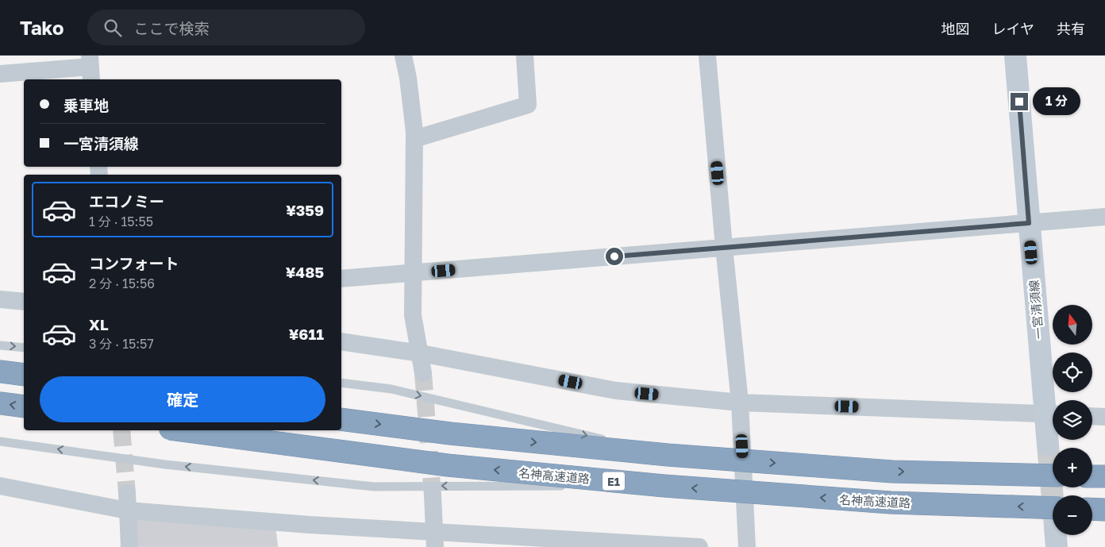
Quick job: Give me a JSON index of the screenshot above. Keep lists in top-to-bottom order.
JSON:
{
  "streets": {
    "highway": ["名神高速道路", "E1"],
    "main road": ["一宮清須線"]
  },
  "north": "top",
  "page": {
    "header": "Tako",
    "search": "ここで検索",
    "nav": ["地図", "レイヤ", "共有"],
    "banner": ["乗車地", "一宮清須線"],
    "bubble": "1 分",
    "list": [
      {
        "name": "エコノミー",
        "note": "1 分 · 15:55",
        "value": "¥359"
      },
      {
        "name": "コンフォート",
        "note": "2 分 · 15:56",
        "value": "¥485"
      },
      {
        "name": "XL",
        "note": "3 分 · 15:57",
        "value": "¥611"
      }
    ],
    "map_buttons": ["+", "−"],
    "buttons": "確定"
  }
}
